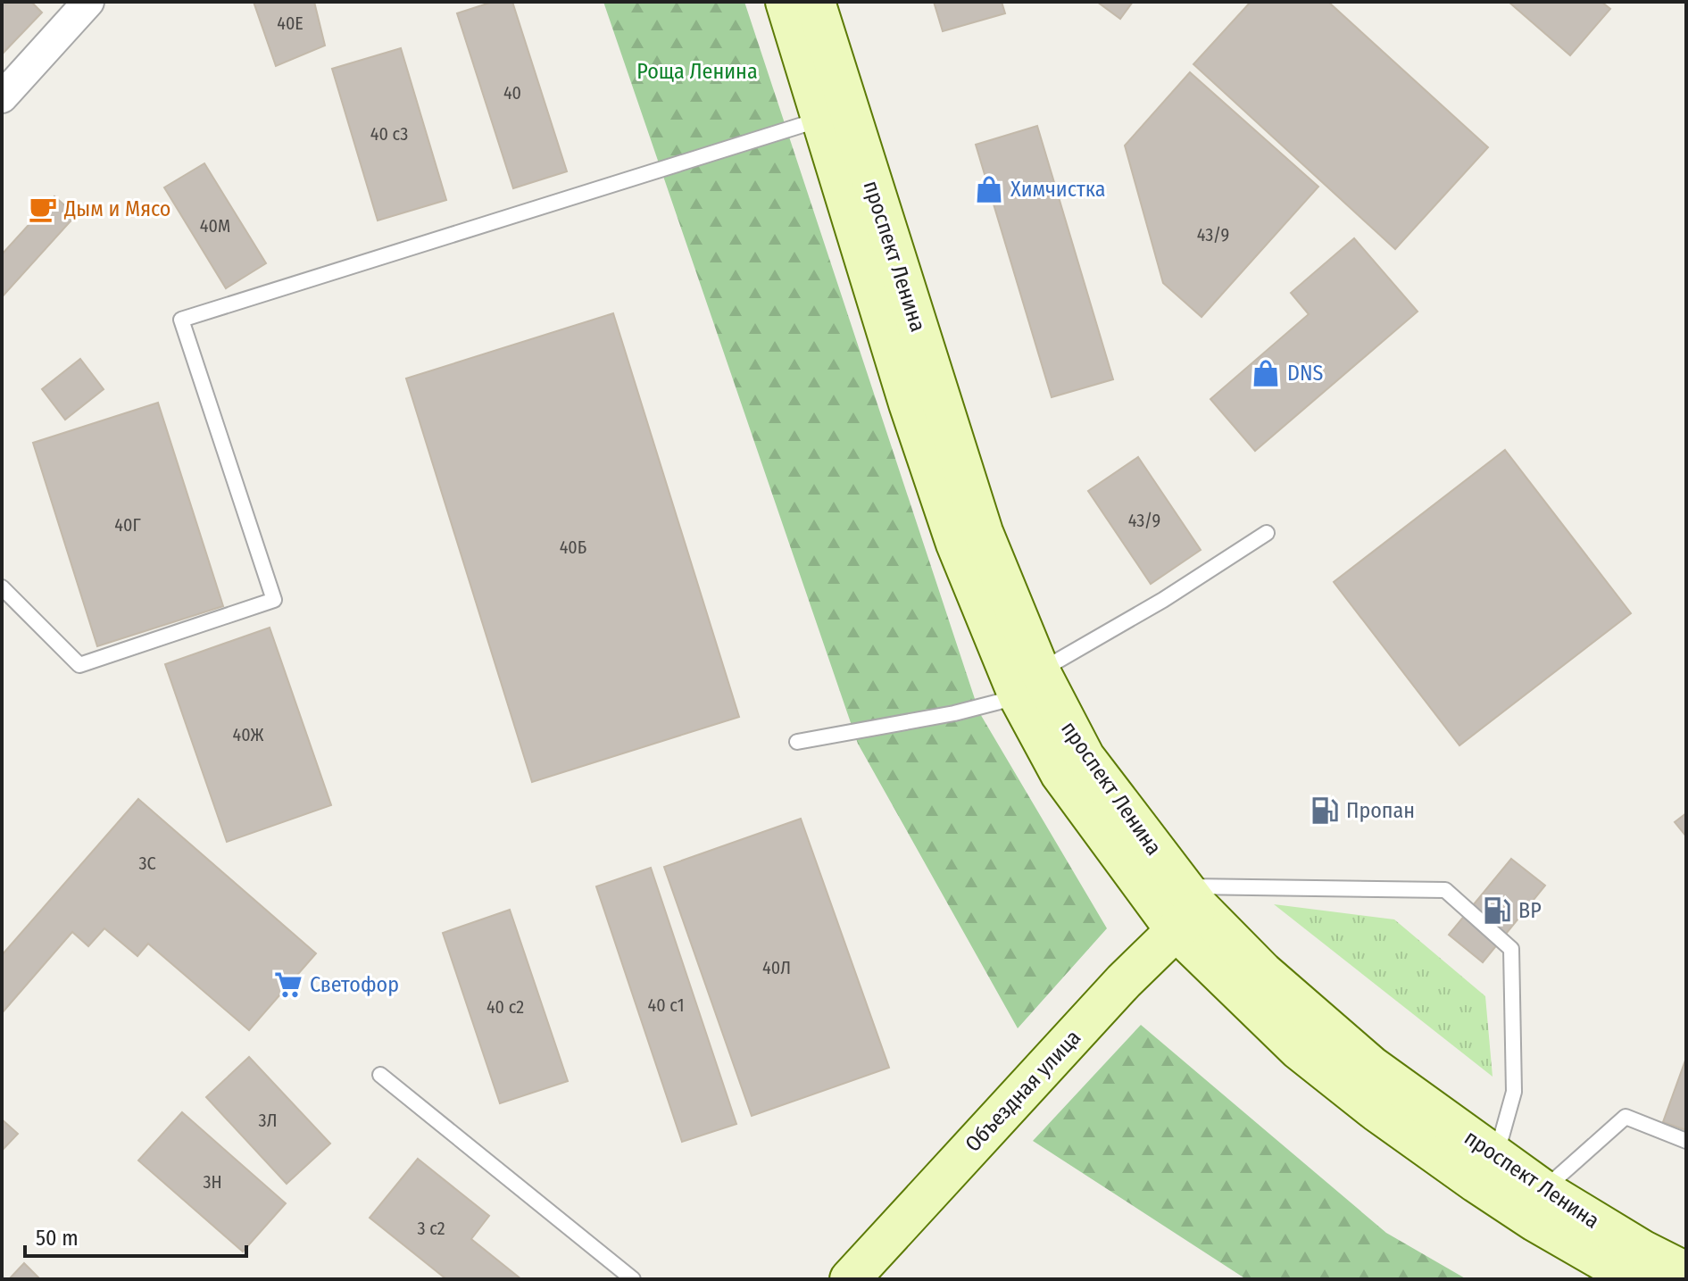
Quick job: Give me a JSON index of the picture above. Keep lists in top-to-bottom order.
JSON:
{
  "streets": {
    "main road": ["проспект Ленина", "Объездная улица"]
  },
  "crossings": [
    ["проспект Ленина", "Объездная улица"]
  ],
  "parks": ["Роща Ленина"],
  "places": {
    "shop": ["Химчистка", "DNS"],
    "cafe": ["Дым и Мясо"],
    "fuel station": ["Пропан", "BP"],
    "supermarket": ["Светофор"]
  },
  "house_numbers": [
    "40Е",
    "40",
    "40 с3",
    "40М",
    "43/9",
    "43/9",
    "40Г",
    "40Б",
    "40Ж",
    "3С",
    "40Л",
    "40 с1",
    "40 с2",
    "3Л",
    "3Н",
    "3 с2"
  ],
  "scale_bar": "50 m"
}
